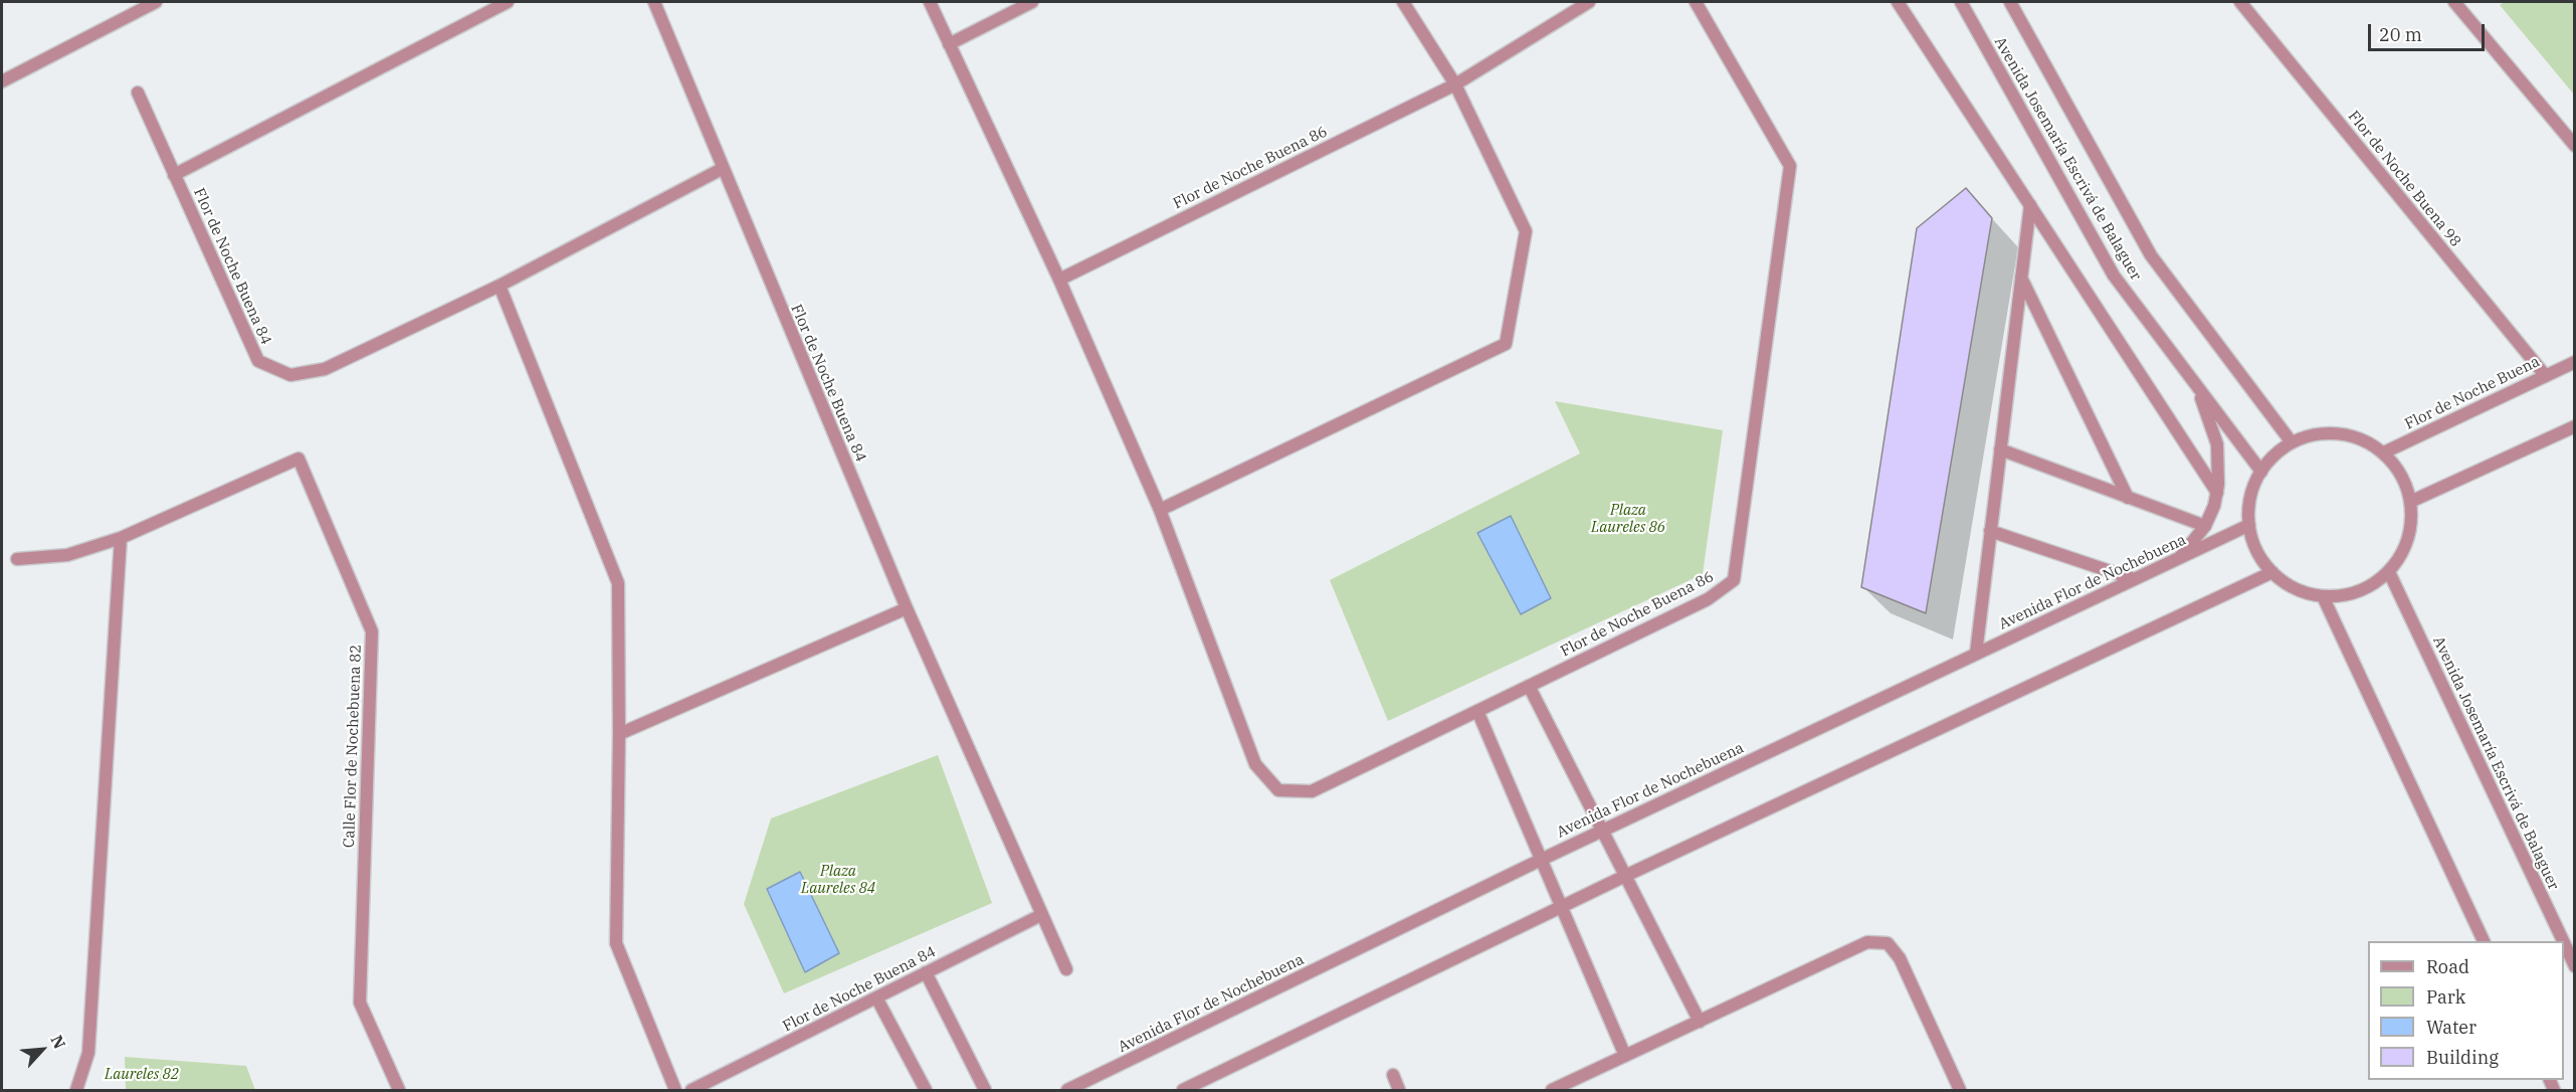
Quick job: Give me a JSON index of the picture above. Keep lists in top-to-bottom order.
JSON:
{
  "streets": {
    "street": [
      "Avenida Josemaría Escrivá de Balaguer",
      "Flor de Noche Buena 86",
      "Flor de Noche Buena 98",
      "Flor de Noche Buena 84",
      "Flor de Noche Buena",
      "Avenida Flor de Nochebuena",
      "Calle Flor de Nochebuena 82"
    ]
  },
  "crossings": [
    ["Avenida Josemaría Escrivá de Balaguer", "Flor de Noche Buena"],
    ["Avenida Josemaría Escrivá de Balaguer", "Avenida Flor de Nochebuena"],
    ["Flor de Noche Buena 98", "Flor de Noche Buena"],
    ["Flor de Noche Buena", "Avenida Flor de Nochebuena"]
  ],
  "parks": ["Plaza Laureles 86", "Plaza Laureles 84", "Laureles 82"],
  "legend": [
    "Road",
    "Park",
    "Water",
    "Building"
  ],
  "scale_bar": "20 m",
  "north": "top right"
}
